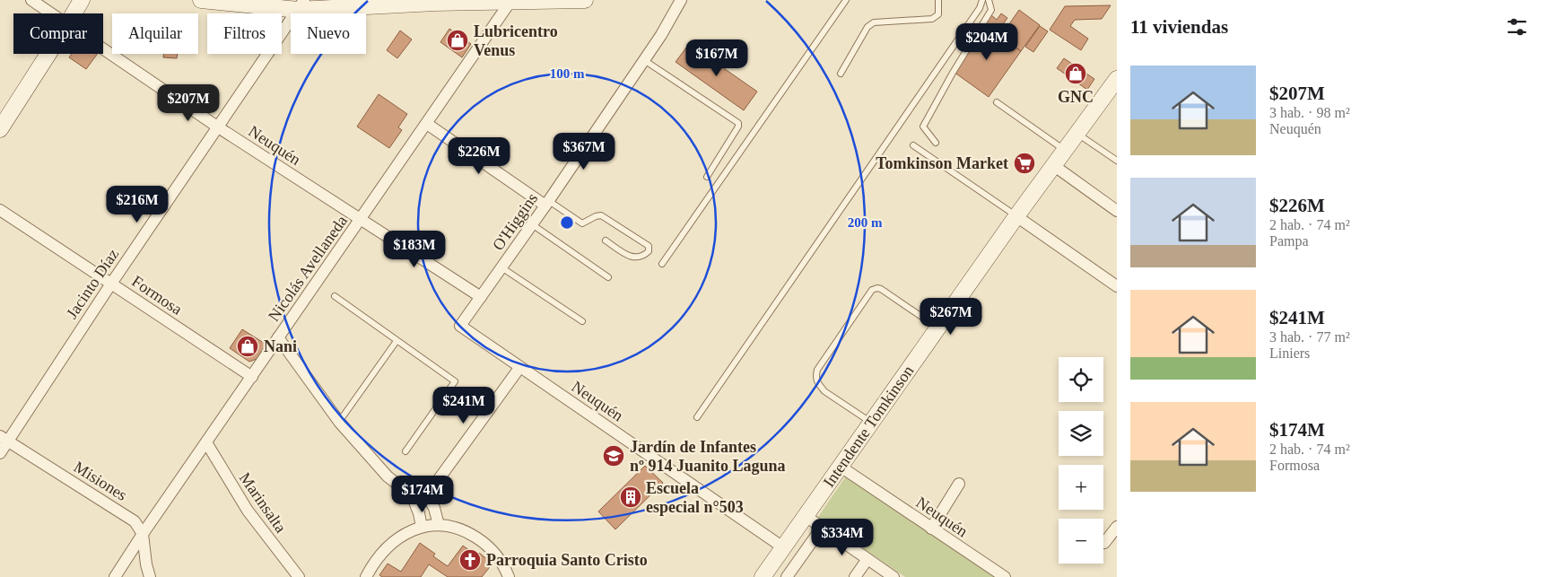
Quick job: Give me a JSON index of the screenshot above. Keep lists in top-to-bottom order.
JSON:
{
  "streets": {
    "street": [
      "Neuquén",
      "O'Higgins",
      "Nicolás Avellaneda",
      "Jacinto Díaz",
      "Formosa",
      "Intendente Tomkinson",
      "Misiones",
      "Marinsalta"
    ]
  },
  "crossings": [
    ["Neuquén", "O'Higgins"],
    ["Neuquén", "Nicolás Avellaneda"],
    ["Neuquén", "Jacinto Díaz"],
    ["Neuquén", "Intendente Tomkinson"],
    ["Nicolás Avellaneda", "Formosa"],
    ["Nicolás Avellaneda", "Misiones"],
    ["Nicolás Avellaneda", "Marinsalta"],
    ["Jacinto Díaz", "Formosa"],
    ["Jacinto Díaz", "Misiones"]
  ],
  "places": {
    "shop": ["Lubricentro Venus", "GNC", "Nani"],
    "supermarket": ["Tomkinson Market"],
    "school or university": ["Jardín de Infantes nº 914 Juanito Laguna"],
    "building": ["Escuela especial n°503"],
    "church": ["Parroquia Santo Cristo"]
  },
  "page": {
    "heading": "11 viviendas",
    "chip": [
      "Comprar",
      "Alquilar",
      "Filtros",
      "Nuevo"
    ],
    "price": [
      "$204M",
      "$167M",
      "$207M",
      "$367M",
      "$226M",
      "$216M",
      "$183M",
      "$267M",
      "$241M",
      "$174M",
      "$334M"
    ],
    "list": [
      {
        "name": "$207M",
        "note": "3 hab. · 98 m² · Neuquén"
      },
      {
        "name": "$226M",
        "note": "2 hab. · 74 m² · Pampa"
      },
      {
        "name": "$241M",
        "note": "3 hab. · 77 m² · Liniers"
      },
      {
        "name": "$174M",
        "note": "2 hab. · 74 m² · Formosa"
      }
    ],
    "map_buttons": ["+", "−"]
  },
  "rings": ["100 m", "200 m"]
}
